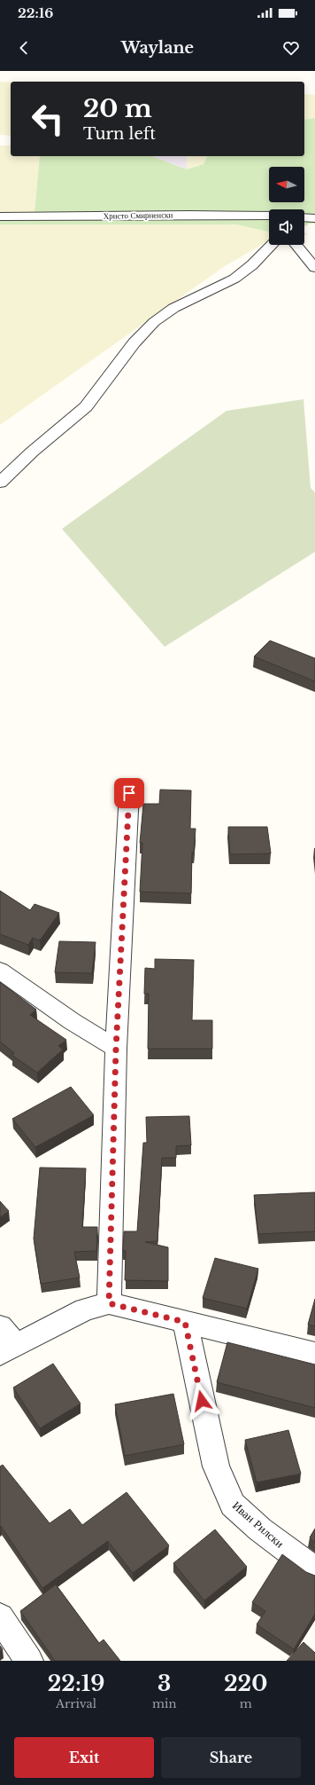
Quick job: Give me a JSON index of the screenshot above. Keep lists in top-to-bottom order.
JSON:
{
  "streets": {
    "street": ["Христо Смирненски", "Иван Рилски"]
  },
  "north": "left",
  "page": {
    "status": "22:16",
    "header": "Waylane",
    "turn": ["20 m", "Turn left"],
    "eta": [
      "22:19",
      "Arrival",
      "3",
      "min",
      "220",
      "m"
    ],
    "buttons": ["Exit", "Share"]
  }
}
